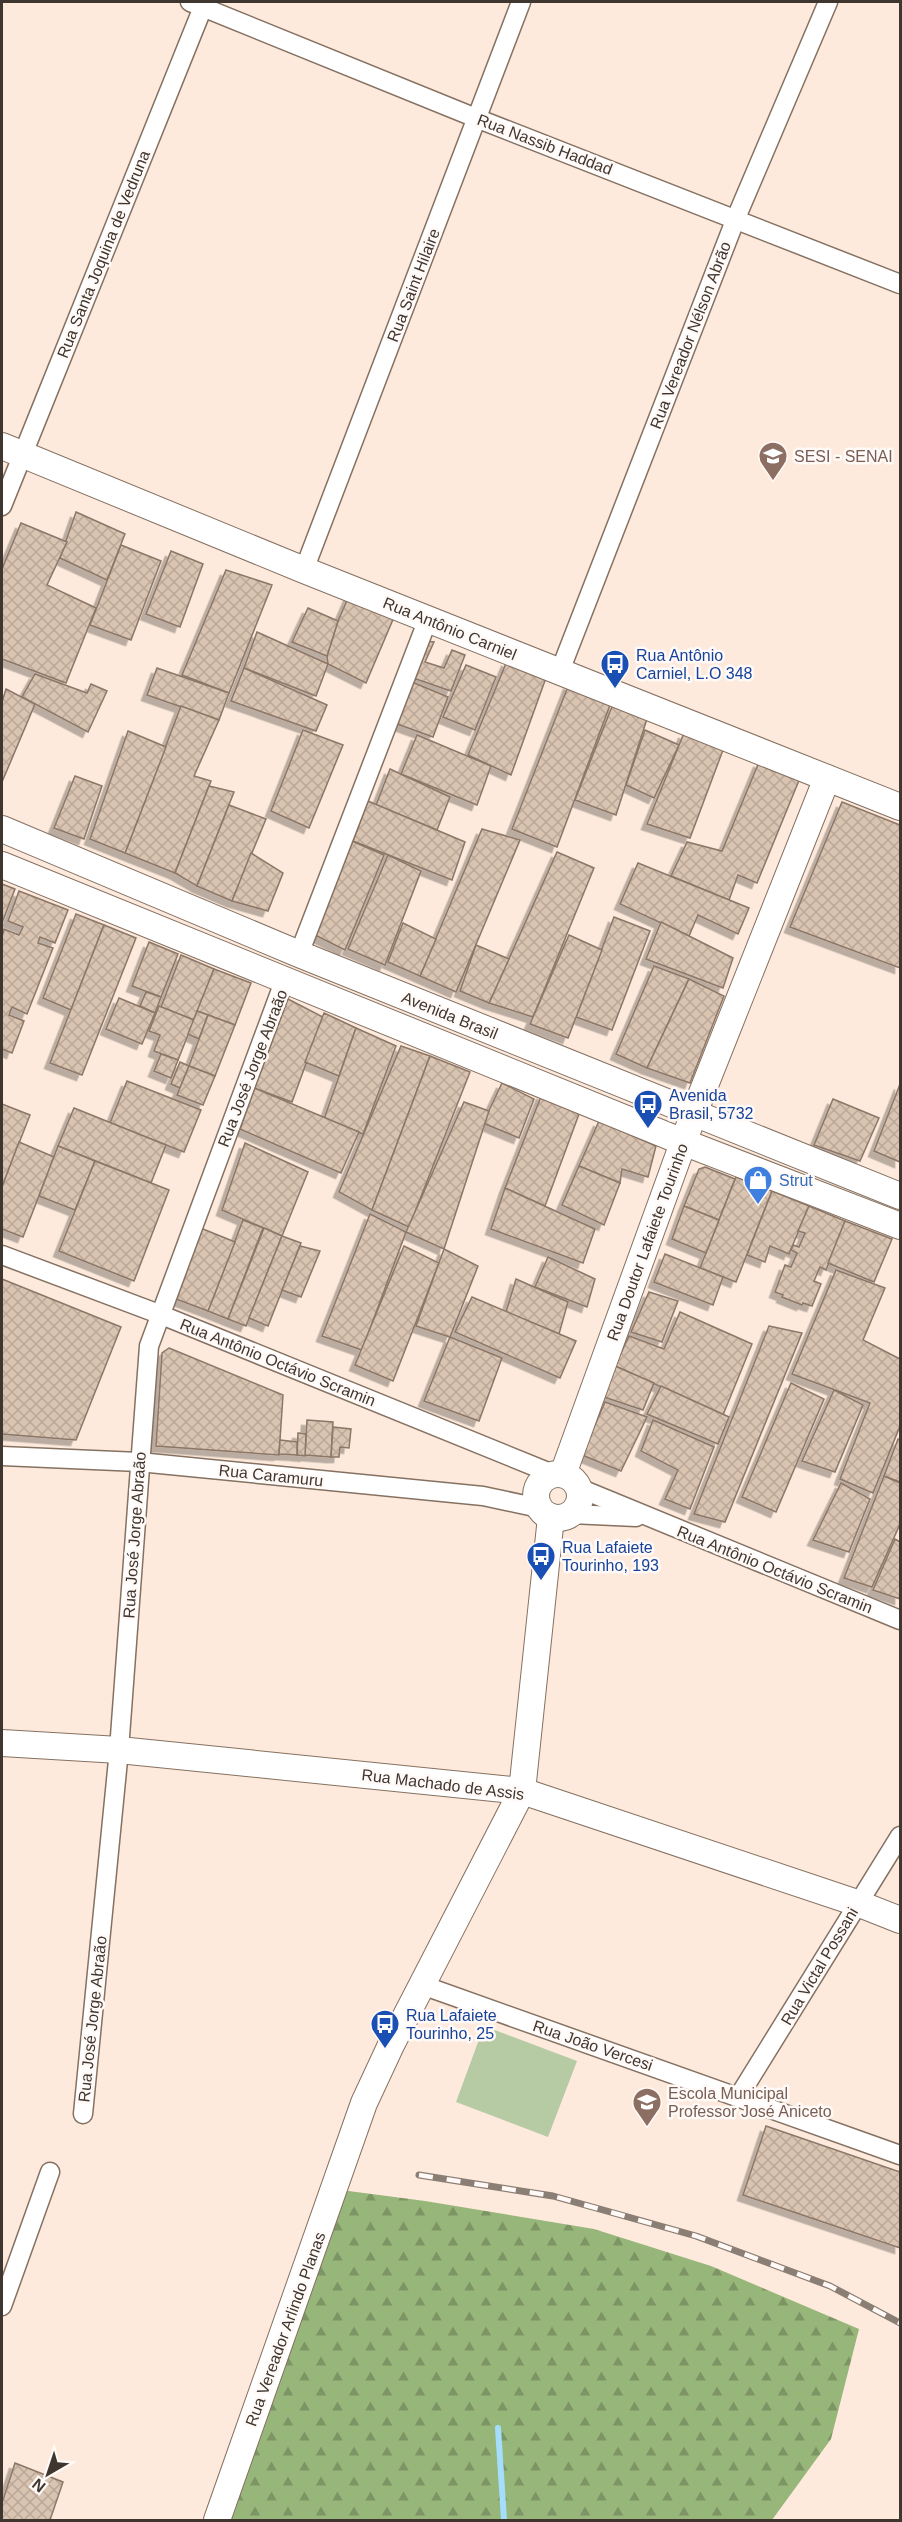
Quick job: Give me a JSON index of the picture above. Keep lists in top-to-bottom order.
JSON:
{
  "streets": {
    "street": [
      "Rua Nassib Haddad",
      "Rua Santa Joquina de Vedruna",
      "Rua Saint Hilaire",
      "Rua Vereador Nélson Abrão",
      "Rua Antônio Carniel",
      "Avenida Brasil",
      "Rua José Jorge Abraão",
      "Rua Doutor Lafaiete Tourinho",
      "Rua Antônio Octávio Scramin",
      "Rua Caramuru",
      "Rua Machado de Assis",
      "Rua Victal Possani",
      "Rua João Vercesi",
      "Rua Vereador Arlindo Planas"
    ]
  },
  "crossings": [
    ["Rua Nassib Haddad", "Rua Santa Joquina de Vedruna"],
    ["Rua Nassib Haddad", "Rua Saint Hilaire"],
    ["Rua Nassib Haddad", "Rua Vereador Nélson Abrão"],
    ["Rua Santa Joquina de Vedruna", "Rua Antônio Carniel"],
    ["Rua Saint Hilaire", "Rua Antônio Carniel"],
    ["Rua Vereador Nélson Abrão", "Rua Antônio Carniel"],
    ["Rua Antônio Carniel", "Rua Doutor Lafaiete Tourinho"],
    ["Avenida Brasil", "Rua José Jorge Abraão"],
    ["Avenida Brasil", "Rua Doutor Lafaiete Tourinho"],
    ["Rua José Jorge Abraão", "Rua Antônio Octávio Scramin"],
    ["Rua José Jorge Abraão", "Rua Caramuru"],
    ["Rua José Jorge Abraão", "Rua Machado de Assis"],
    ["Rua Doutor Lafaiete Tourinho", "Rua Antônio Octávio Scramin"],
    ["Rua Antônio Octávio Scramin", "Rua Caramuru"],
    ["Rua Machado de Assis", "Rua Victal Possani"],
    ["Rua Victal Possani", "Rua João Vercesi"],
    ["Rua João Vercesi", "Rua Vereador Arlindo Planas"]
  ],
  "places": {
    "school or university": ["SESI - SENAI", "Escola Municipal Professor José Aniceto"],
    "bus stop": [
      "Rua Antônio Carniel, L.O 348",
      "Avenida Brasil, 5732",
      "Rua Lafaiete Tourinho, 193",
      "Rua Lafaiete Tourinho, 25"
    ],
    "shop": ["Strut"]
  },
  "north": "bottom left"
}
